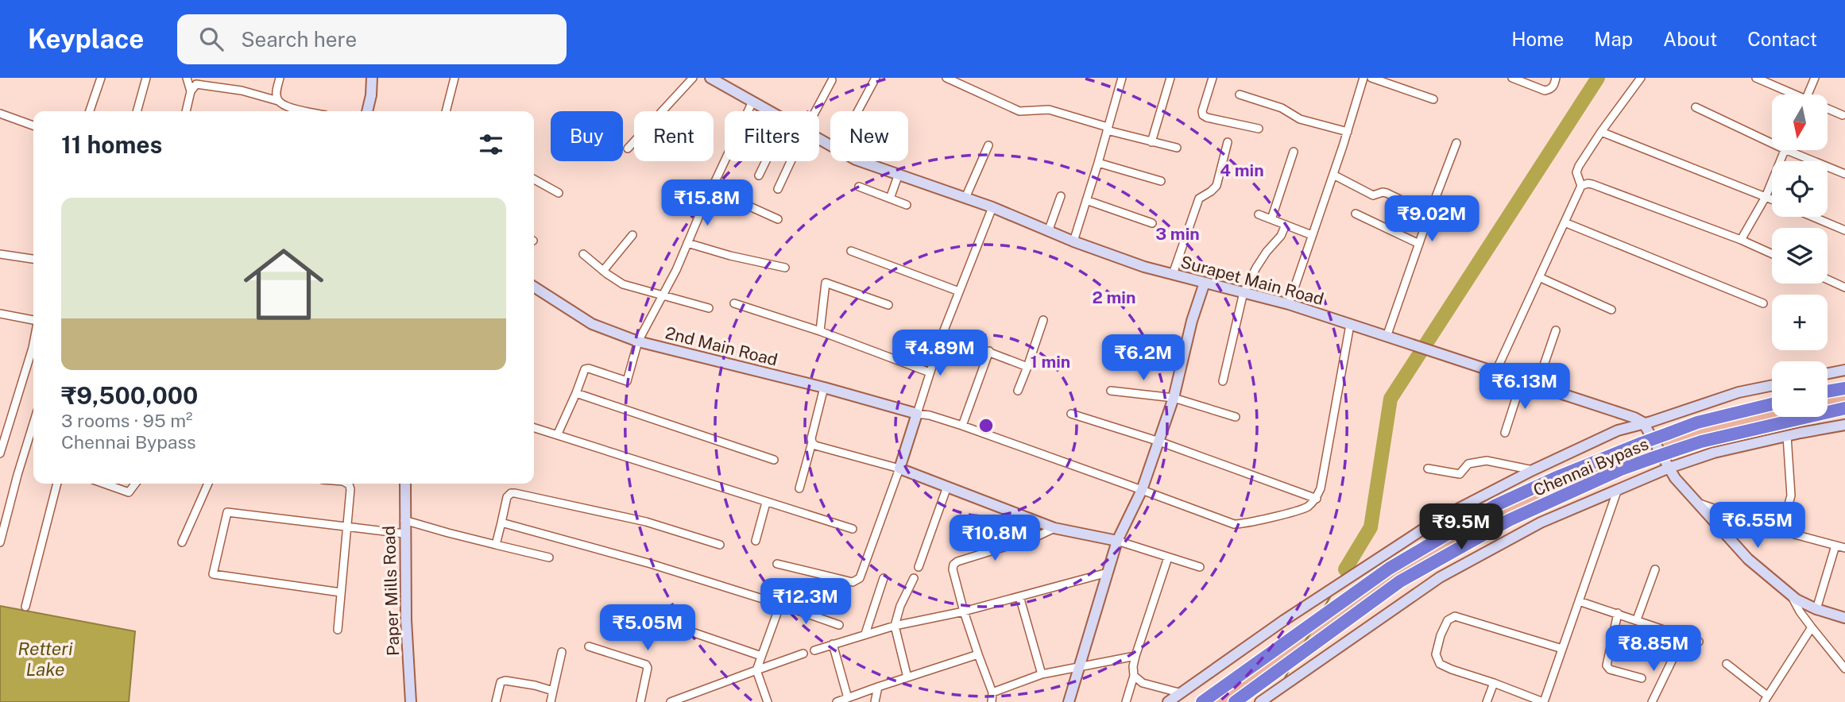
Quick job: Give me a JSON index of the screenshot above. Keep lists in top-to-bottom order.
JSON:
{
  "streets": {
    "highway": ["Chennai Bypass"],
    "street": ["Surapet Main Road", "2nd Main Road", "Paper Mills Road"]
  },
  "water": ["Retteri Lake"],
  "north": "bottom",
  "page": {
    "header": "Keyplace",
    "search": "Search here",
    "nav": [
      "Home",
      "Map",
      "About",
      "Contact"
    ],
    "map_buttons": ["+", "−"],
    "chip": [
      "Buy",
      "Rent",
      "Filters",
      "New"
    ],
    "heading": "11 homes",
    "list": [
      {
        "name": "₹9,500,000",
        "note": "3 rooms · 95 m² · Chennai Bypass"
      }
    ],
    "price": [
      "₹15.8M",
      "₹9.02M",
      "₹4.89M",
      "₹6.2M",
      "₹6.13M",
      "₹6.55M",
      "₹9.5M",
      "₹10.8M",
      "₹12.3M",
      "₹5.05M",
      "₹8.85M"
    ]
  },
  "rings": [
    "4 min",
    "3 min",
    "2 min",
    "1 min"
  ]
}
